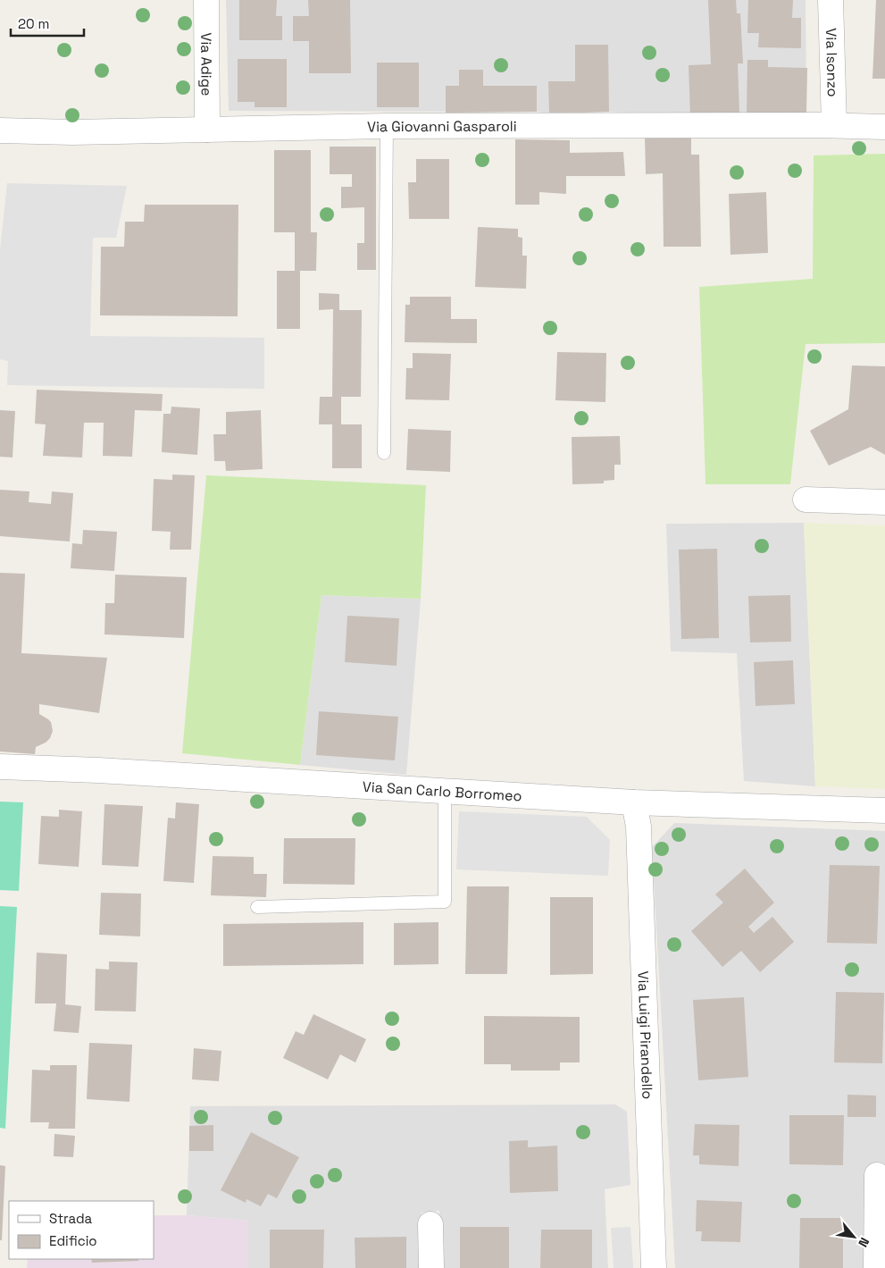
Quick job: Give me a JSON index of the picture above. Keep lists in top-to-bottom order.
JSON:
{
  "streets": {
    "street": [
      "Via Isonzo",
      "Via Adige",
      "Via Giovanni Gasparoli",
      "Via San Carlo Borromeo",
      "Via Luigi Pirandello"
    ]
  },
  "crossings": [
    ["Via Isonzo", "Via Giovanni Gasparoli"],
    ["Via Adige", "Via Giovanni Gasparoli"],
    ["Via San Carlo Borromeo", "Via Luigi Pirandello"]
  ],
  "legend": ["Strada", "Edificio"],
  "scale_bar": "20 m",
  "north": "bottom right"
}
